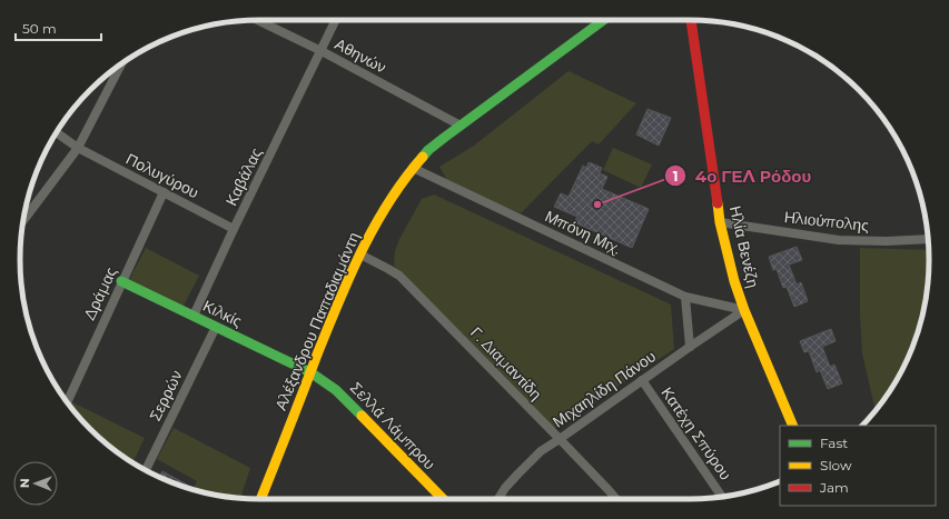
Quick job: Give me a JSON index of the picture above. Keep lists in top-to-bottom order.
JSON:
{
  "streets": {
    "street": [
      "Αθηνών",
      "Πολυγύρου",
      "Καβάλας",
      "Ηλιούπολης",
      "Μπόνη Μιχ.",
      "Ηλία Βενέζη",
      "Δράμας",
      "Κιλκίς",
      "Αλέξανδρου Παπαδιαμάντη",
      "Γ. Διαμαντίδη",
      "Μιχαηλίδη Πάνου",
      "Σερρών",
      "Σελλά Λάμπρου",
      "Κατέχη Σπύρου"
    ]
  },
  "crossings": [
    ["Αθηνών", "Καβάλας"],
    ["Αθηνών", "Αλέξανδρου Παπαδιαμάντη"],
    ["Πολυγύρου", "Καβάλας"],
    ["Πολυγύρου", "Δράμας"],
    ["Καβάλας", "Κιλκίς"],
    ["Ηλιούπολης", "Ηλία Βενέζη"],
    ["Μπόνη Μιχ.", "Ηλία Βενέζη"],
    ["Μπόνη Μιχ.", "Αλέξανδρου Παπαδιαμάντη"],
    ["Μπόνη Μιχ.", "Μιχαηλίδη Πάνου"],
    ["Ηλία Βενέζη", "Μιχαηλίδη Πάνου"],
    ["Δράμας", "Κιλκίς"],
    ["Κιλκίς", "Αλέξανδρου Παπαδιαμάντη"],
    ["Κιλκίς", "Σερρών"],
    ["Κιλκίς", "Σελλά Λάμπρου"],
    ["Αλέξανδρου Παπαδιαμάντη", "Γ. Διαμαντίδη"],
    ["Αλέξανδρου Παπαδιαμάντη", "Σελλά Λάμπρου"],
    ["Γ. Διαμαντίδη", "Μιχαηλίδη Πάνου"],
    ["Μιχαηλίδη Πάνου", "Κατέχη Σπύρου"]
  ],
  "places": ["4ο ΓΕΛ Ρόδου"],
  "legend": ["Fast", "Slow", "Jam"],
  "scale_bar": "50 m",
  "north": "left"
}
